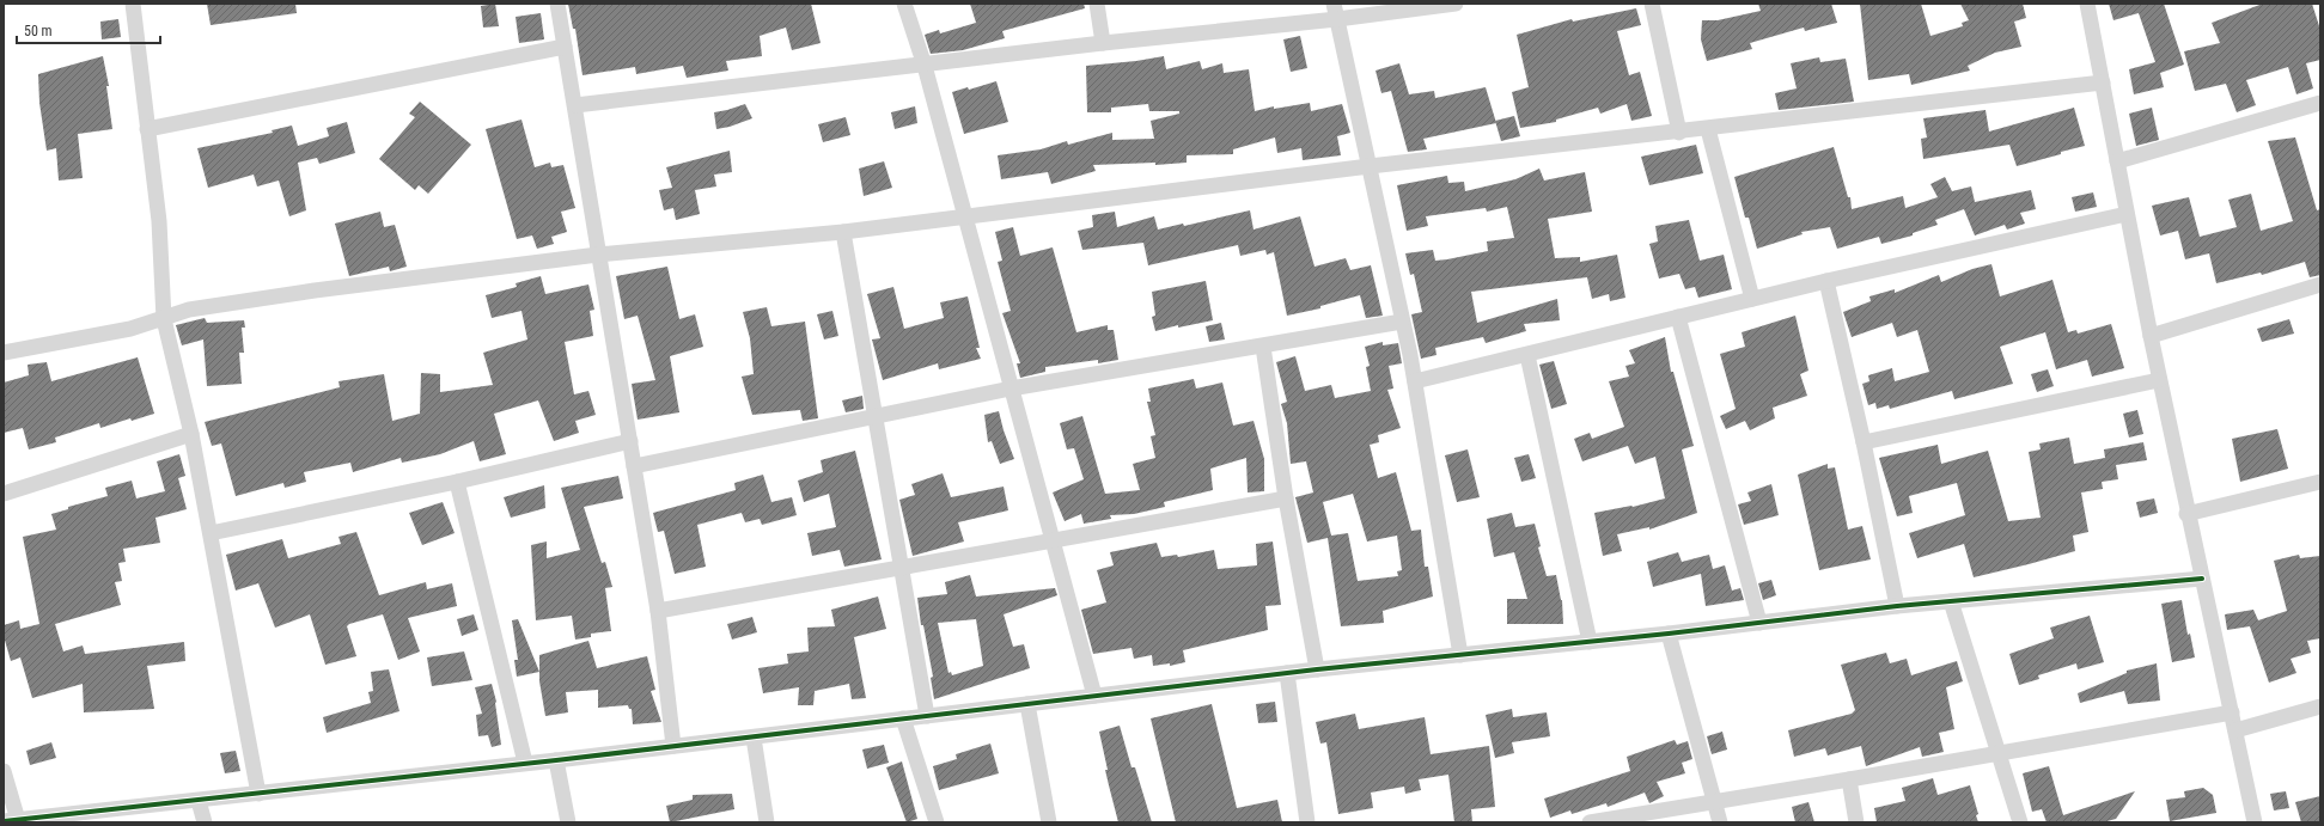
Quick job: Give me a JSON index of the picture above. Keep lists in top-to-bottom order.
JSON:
{
  "scale_bar": "50 m"
}
